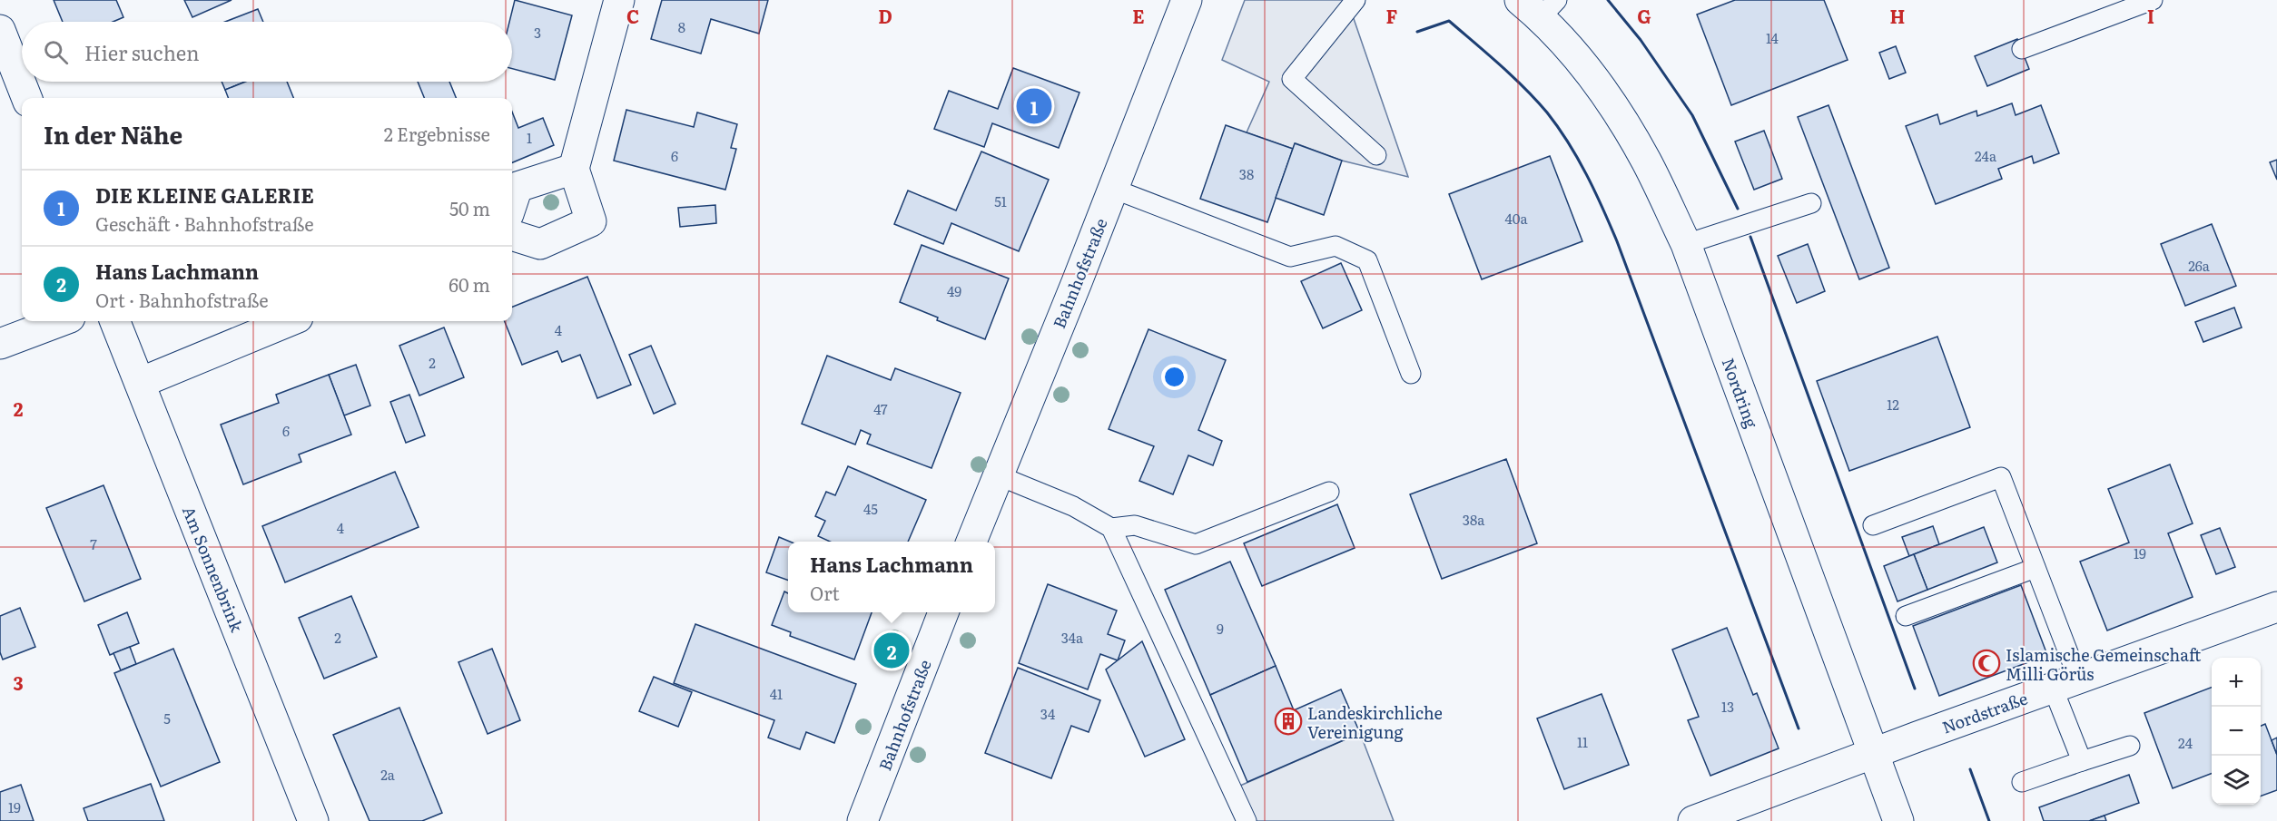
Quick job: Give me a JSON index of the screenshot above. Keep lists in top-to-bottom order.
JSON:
{
  "streets": {
    "street": [
      "Bahnhofstraße",
      "Nordring",
      "Am Sonnenbrink",
      "Nordstraße"
    ]
  },
  "crossings": [
    ["Nordring", "Nordstraße"]
  ],
  "places": {
    "mosque": ["Islamische Gemeinschaft Milli Görüs"],
    "building": ["Landeskirchliche Vereinigung"]
  },
  "house_numbers": [
    "8",
    "3",
    "14",
    "1",
    "6",
    "24a",
    "38",
    "51",
    "40a",
    "26a",
    "49",
    "4",
    "2",
    "12",
    "47",
    "6",
    "45",
    "38a",
    "4",
    "7",
    "19",
    "9",
    "2",
    "34a",
    "41",
    "13",
    "34",
    "5",
    "11",
    "24",
    "2a",
    "19"
  ],
  "page": {
    "search": "Hier suchen",
    "pins": ["1", "2"],
    "heading": ["In der Nähe", "2 Ergebnisse"],
    "list": [
      {
        "mark": "1",
        "name": "DIE KLEINE GALERIE",
        "note": "Geschäft · Bahnhofstraße",
        "value": "50 m"
      },
      {
        "mark": "2",
        "name": "Hans Lachmann",
        "note": "Ort · Bahnhofstraße",
        "value": "60 m"
      }
    ],
    "popup": ["Hans Lachmann", "Ort"],
    "map_buttons": ["+", "−"]
  },
  "grid": {
    "columns": [
      "C",
      "D",
      "E",
      "F",
      "G",
      "H",
      "I"
    ],
    "rows": ["2", "3"]
  }
}
